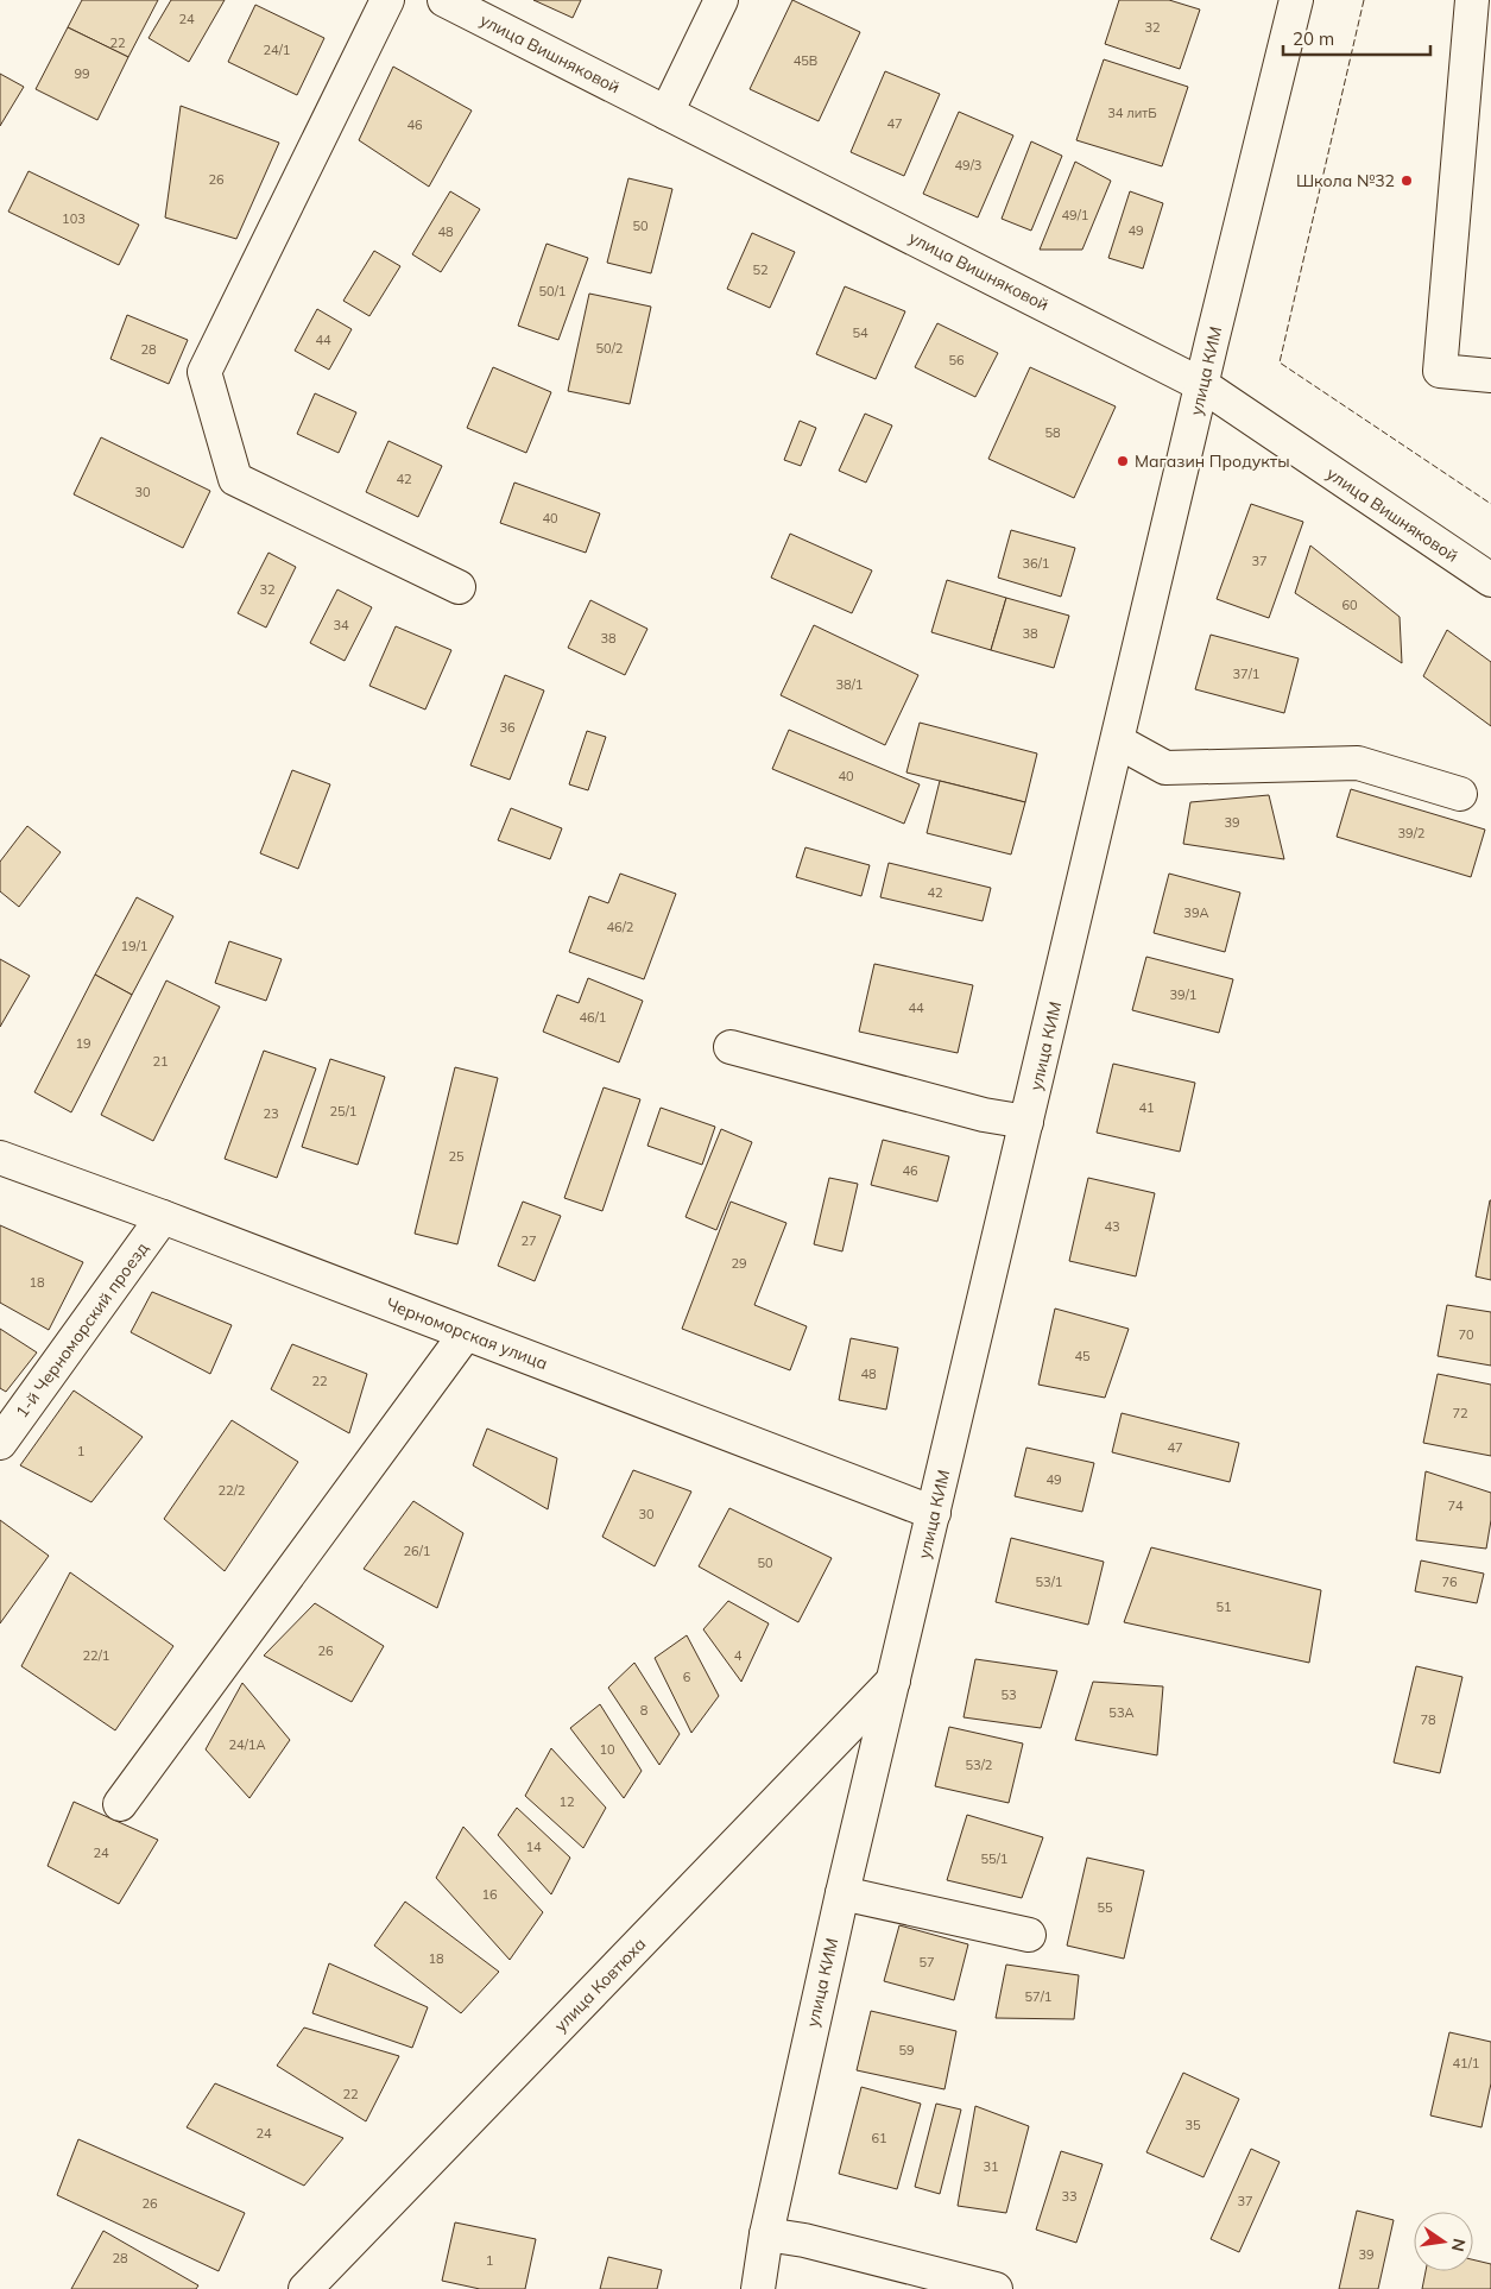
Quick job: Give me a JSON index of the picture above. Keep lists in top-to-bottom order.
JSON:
{
  "streets": {
    "street": [
      "улица Вишняковой",
      "улица КИМ",
      "1-й Черноморский проезд",
      "Черноморская улица",
      "улица Ковтюха"
    ]
  },
  "crossings": [
    ["улица Вишняковой", "улица КИМ"],
    ["улица КИМ", "Черноморская улица"],
    ["улица КИМ", "улица Ковтюха"],
    ["1-й Черноморский проезд", "Черноморская улица"]
  ],
  "places": ["Школа №32", "Магазин Продукты"],
  "house_numbers": [
    "24",
    "32",
    "22",
    "24/1",
    "45В",
    "99",
    "34 литБ",
    "47",
    "46",
    "49/3",
    "26",
    "49/1",
    "103",
    "50",
    "49",
    "48",
    "52",
    "50/1",
    "54",
    "44",
    "50/2",
    "28",
    "56",
    "58",
    "42",
    "30",
    "40",
    "37",
    "36/1",
    "32",
    "60",
    "34",
    "38",
    "38",
    "37/1",
    "38/1",
    "36",
    "40",
    "39",
    "39/2",
    "42",
    "39А",
    "46/2",
    "19/1",
    "39/1",
    "44",
    "46/1",
    "19",
    "21",
    "41",
    "25/1",
    "23",
    "25",
    "46",
    "43",
    "27",
    "29",
    "18",
    "70",
    "45",
    "48",
    "22",
    "72",
    "47",
    "1",
    "49",
    "22/2",
    "74",
    "30",
    "26/1",
    "50",
    "53/1",
    "76",
    "51",
    "26",
    "22/1",
    "4",
    "6",
    "53",
    "8",
    "53А",
    "78",
    "24/1А",
    "10",
    "53/2",
    "12",
    "14",
    "24",
    "55/1",
    "16",
    "55",
    "18",
    "57",
    "57/1",
    "59",
    "41/1",
    "22",
    "35",
    "24",
    "61",
    "31",
    "33",
    "37",
    "26",
    "39",
    "28",
    "1"
  ],
  "scale_bar": "20 m",
  "north": "right"
}
